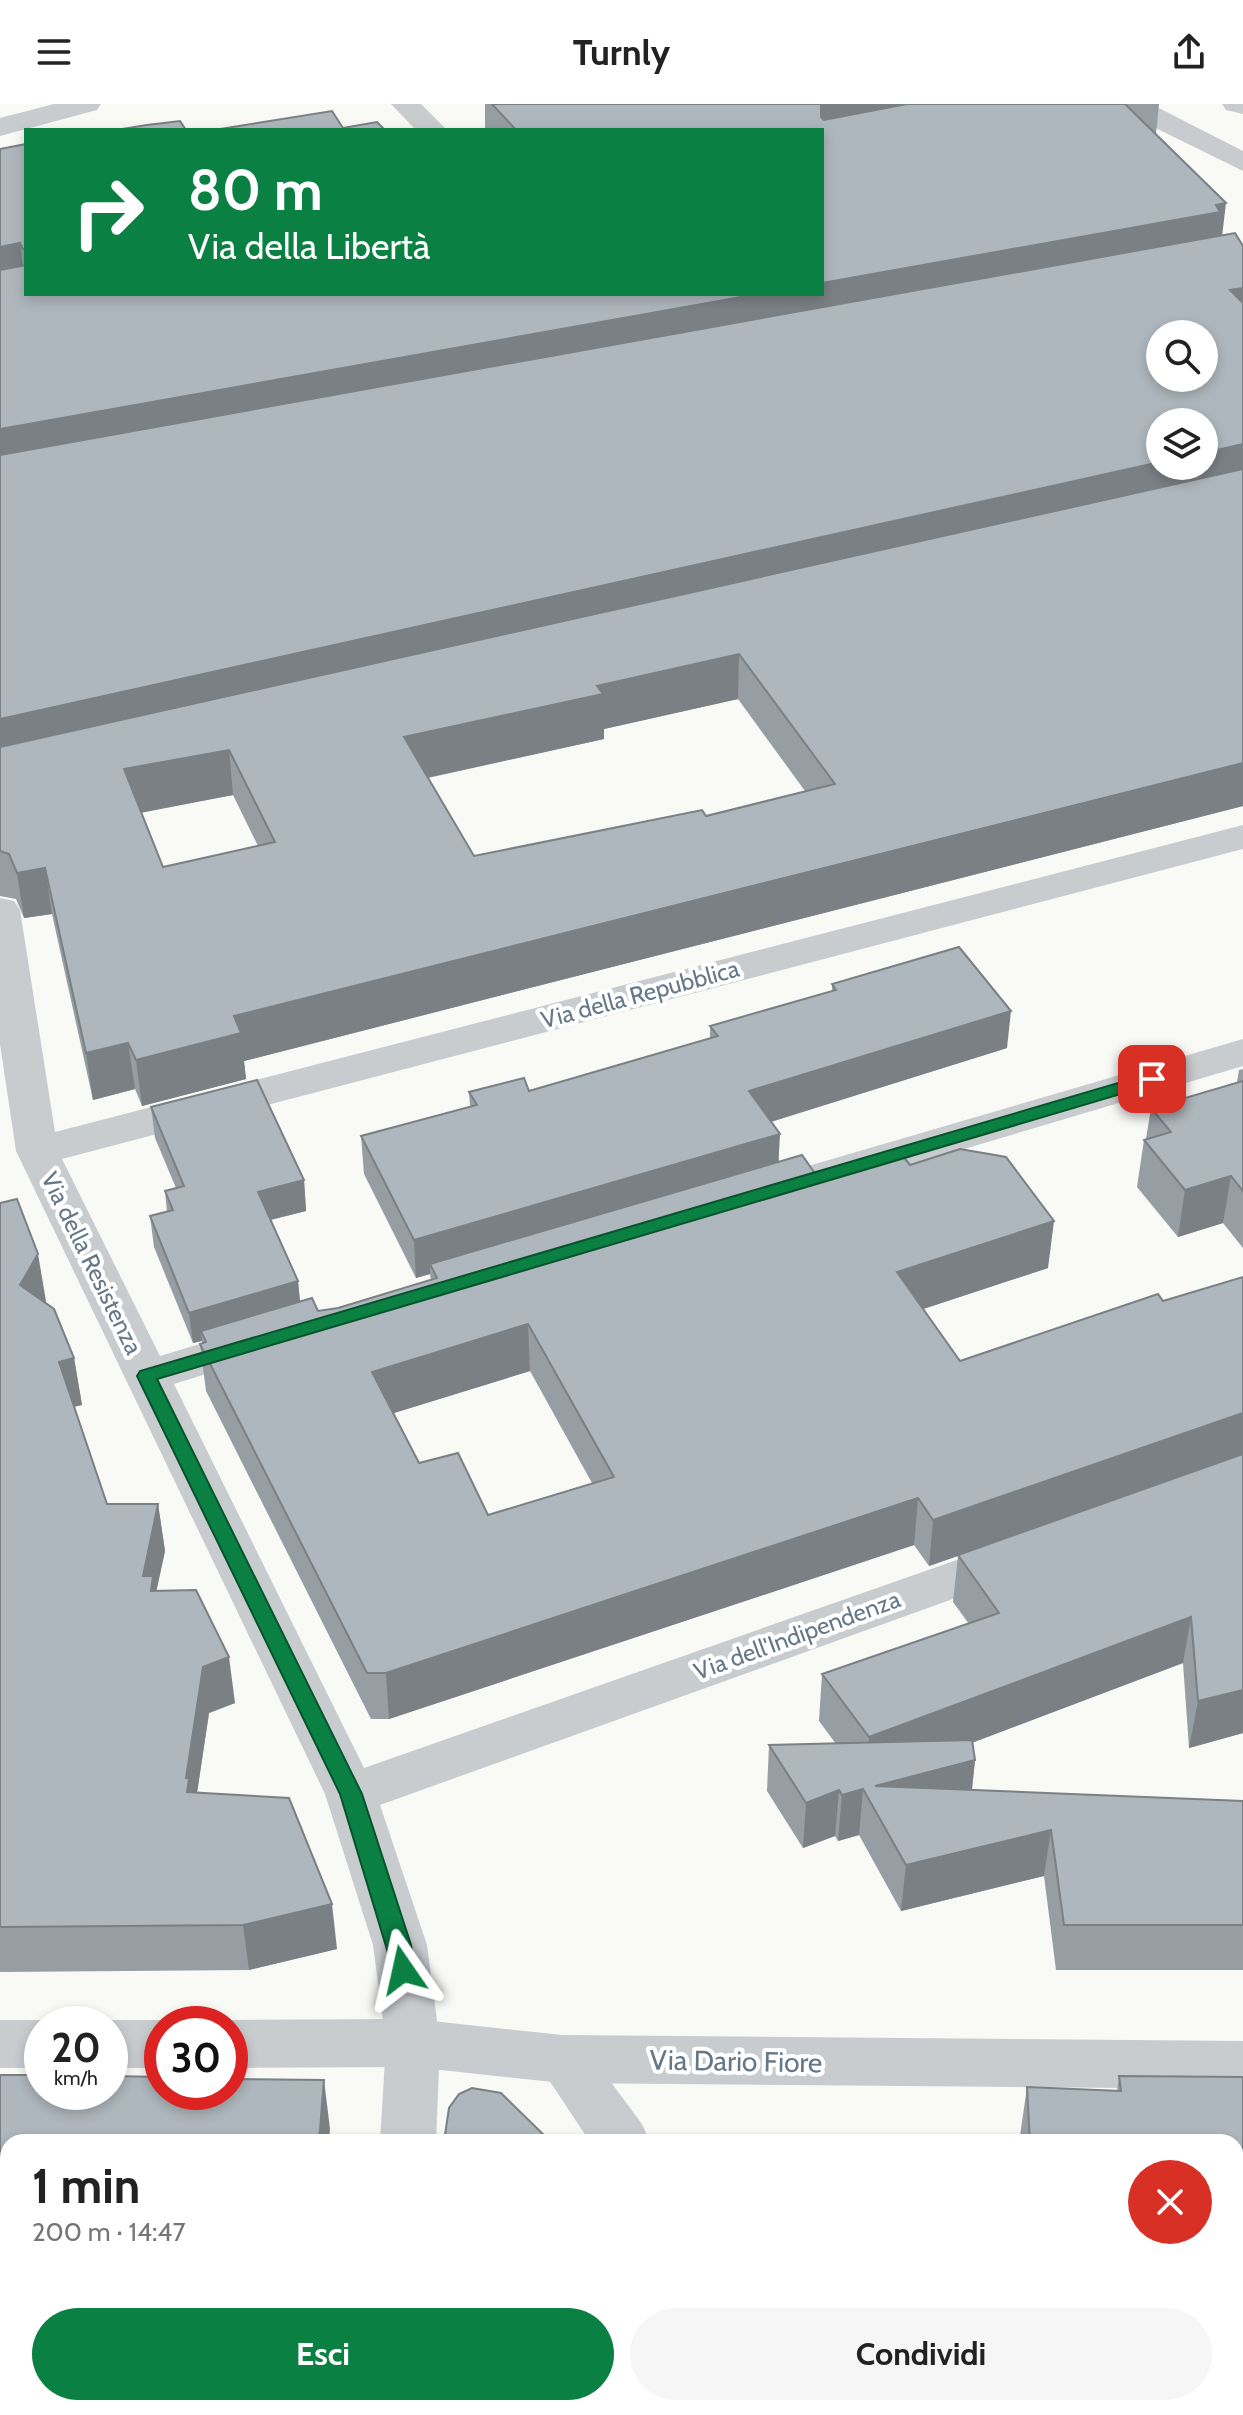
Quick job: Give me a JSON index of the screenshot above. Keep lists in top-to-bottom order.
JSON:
{
  "streets": {
    "street": [
      "Via della Repubblica",
      "Via della Resistenza",
      "Via dell'Indipendenza",
      "Via Dario Fiore"
    ]
  },
  "crossings": [
    ["Via della Repubblica", "Via della Resistenza"],
    ["Via della Resistenza", "Via dell'Indipendenza"],
    ["Via della Resistenza", "Via Dario Fiore"]
  ],
  "page": {
    "header": "Turnly",
    "turn": ["80 m", "Via della Libertà"],
    "speed": "20 km/h",
    "limit": "30",
    "heading": ["1 min", "200 m · 14:47"],
    "buttons": ["Esci", "Condividi"]
  }
}
